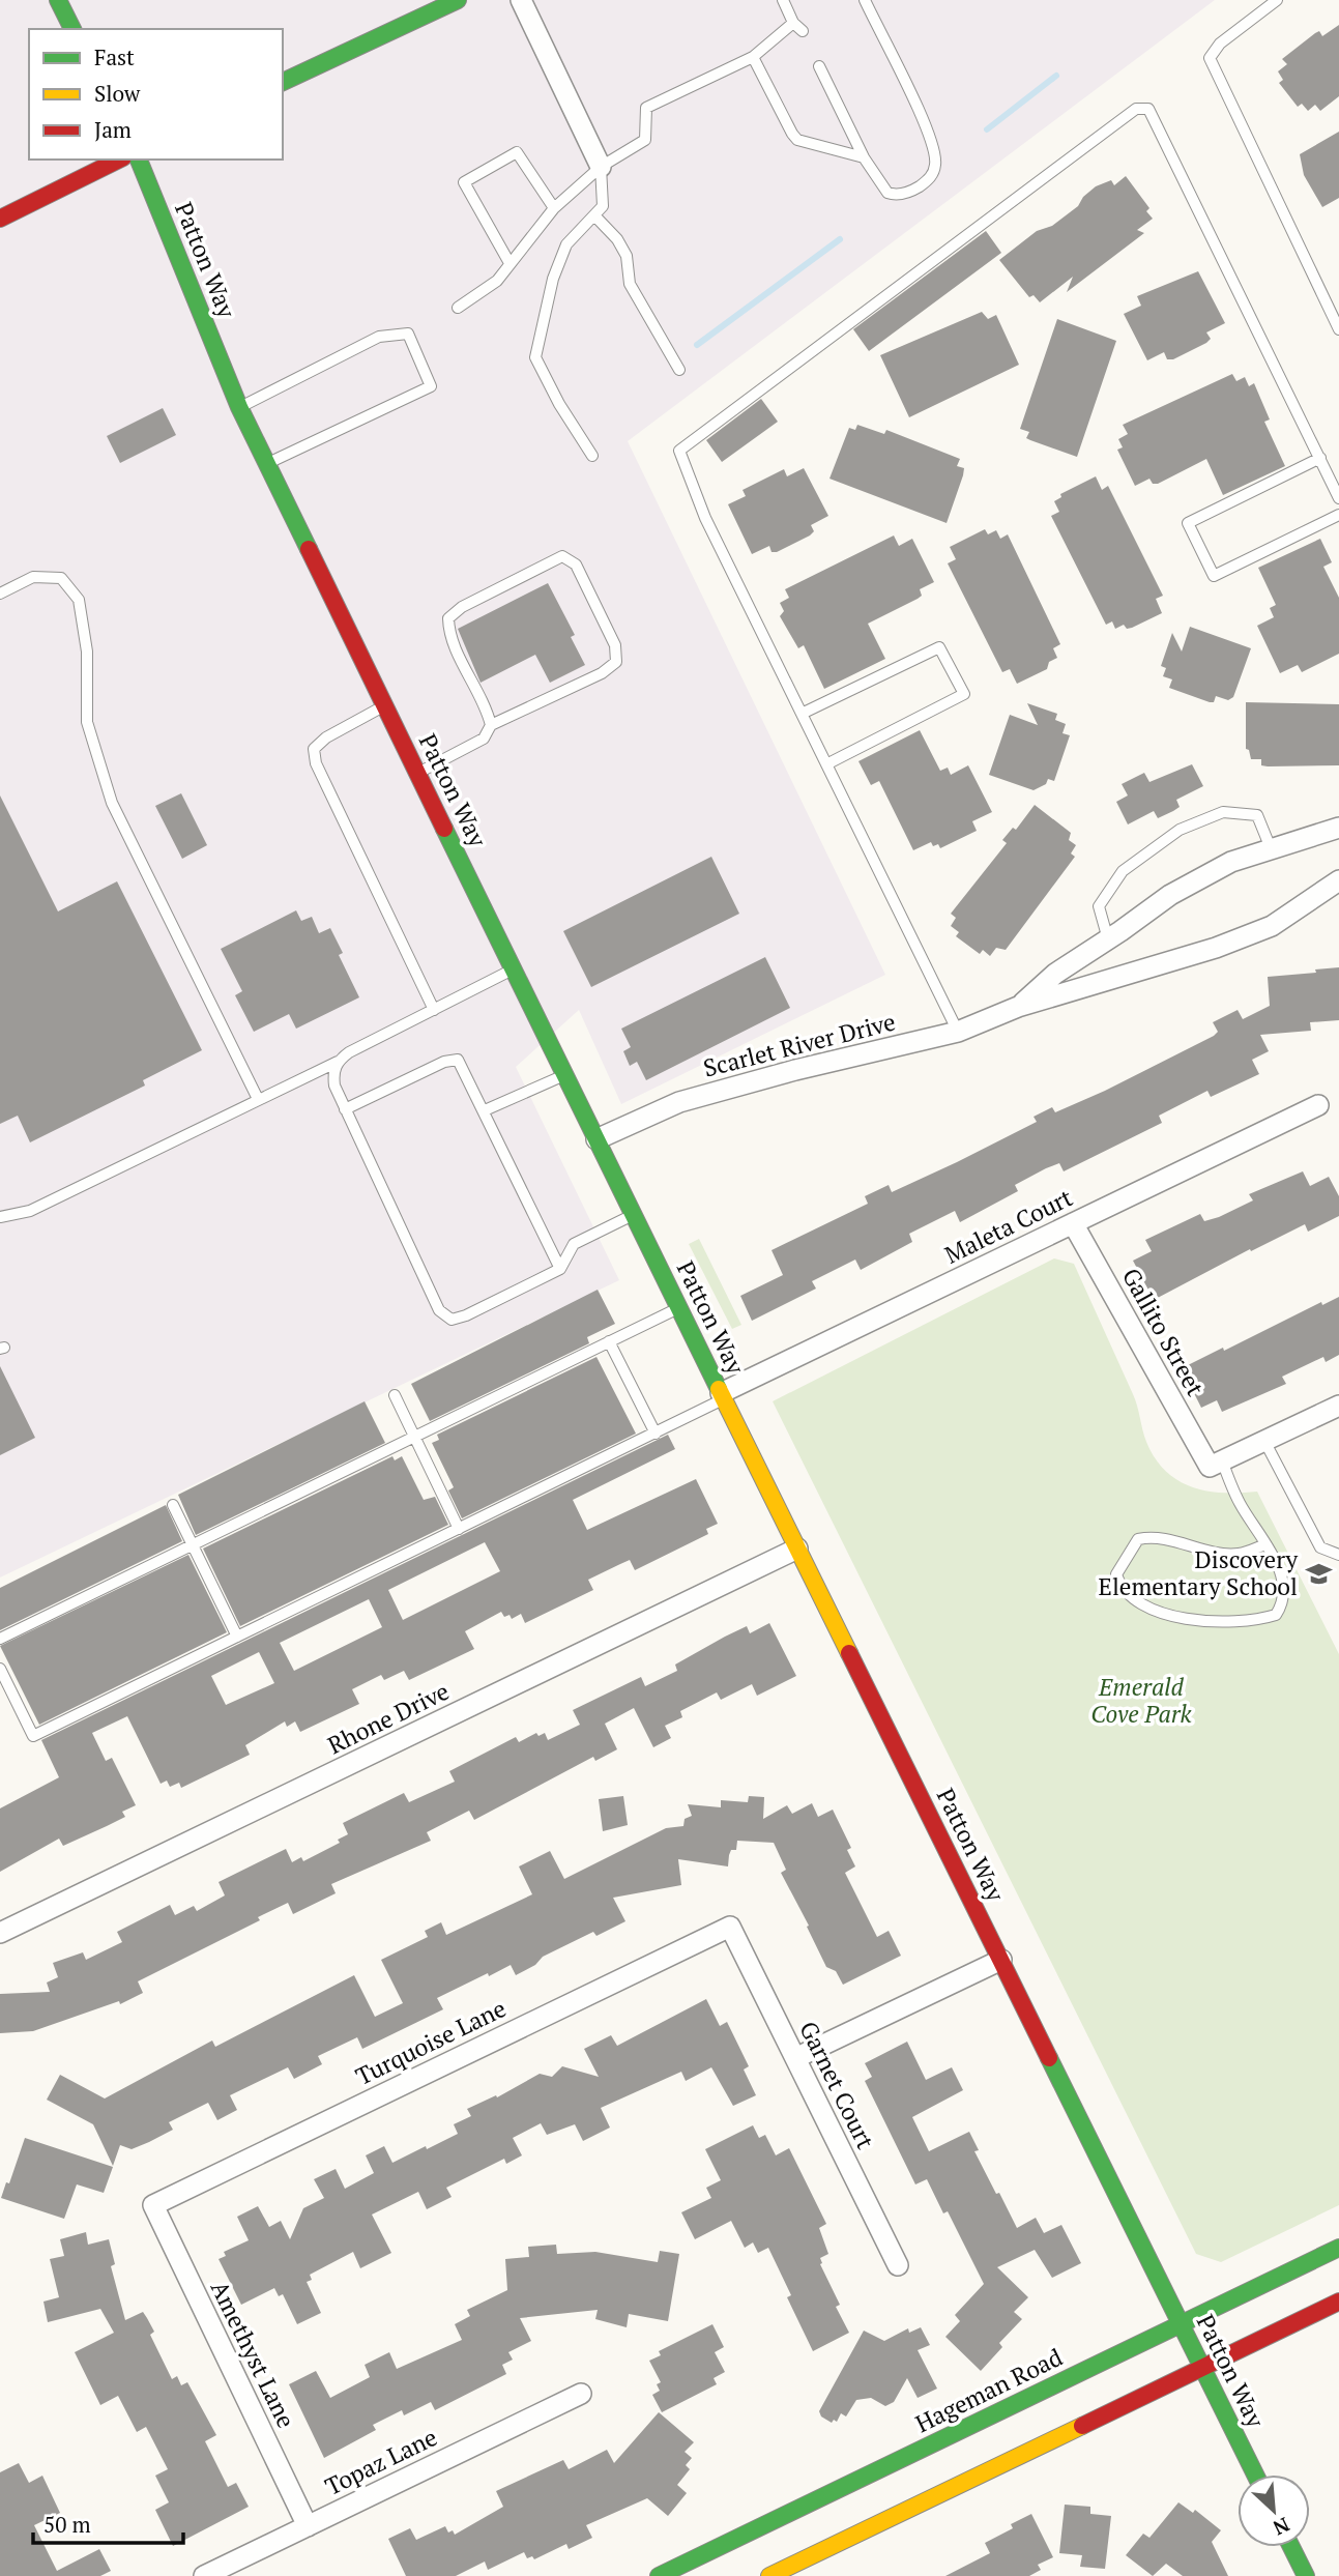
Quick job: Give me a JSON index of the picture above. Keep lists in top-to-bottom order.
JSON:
{
  "streets": {
    "street": [
      "Patton Way",
      "Scarlet River Drive",
      "Maleta Court",
      "Gallito Street",
      "Rhone Drive",
      "Turquoise Lane",
      "Garnet Court",
      "Amethyst Lane",
      "Hageman Road",
      "Topaz Lane"
    ]
  },
  "crossings": [
    ["Patton Way", "Scarlet River Drive"],
    ["Patton Way", "Maleta Court"],
    ["Patton Way", "Rhone Drive"],
    ["Patton Way", "Hageman Road"],
    ["Maleta Court", "Gallito Street"],
    ["Turquoise Lane", "Garnet Court"],
    ["Turquoise Lane", "Amethyst Lane"],
    ["Amethyst Lane", "Topaz Lane"]
  ],
  "parks": ["Emerald Cove Park"],
  "places": {
    "school or university": ["Discovery Elementary School"]
  },
  "legend": ["Fast", "Slow", "Jam"],
  "scale_bar": "50 m",
  "north": "bottom right"
}
